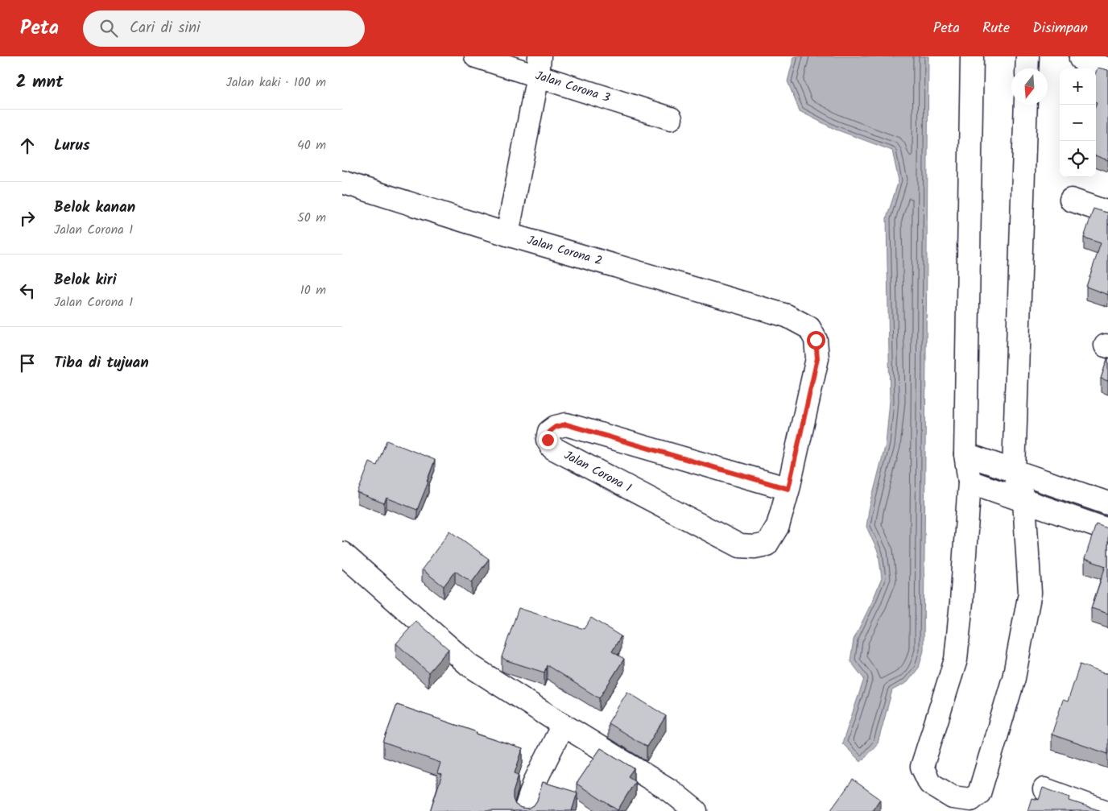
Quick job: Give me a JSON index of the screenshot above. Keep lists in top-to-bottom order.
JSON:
{
  "streets": {
    "street": ["Jalan Corona 3", "Jalan Corona 2", "Jalan Corona 1"]
  },
  "crossings": [
    ["Jalan Corona 2", "Jalan Corona 1"]
  ],
  "north": "bottom",
  "page": {
    "header": "Peta",
    "search": "Cari di sini",
    "nav": ["Peta", "Rute", "Disimpan"],
    "heading": ["2 mnt", "Jalan kaki · 100 m"],
    "map_buttons": ["+", "−"],
    "list": [
      ["Lurus", "40 m"],
      ["Belok kanan", "Jalan Corona 1", "50 m"],
      ["Belok kiri", "Jalan Corona 1", "10 m"],
      "Tiba di tujuan"
    ]
  }
}
